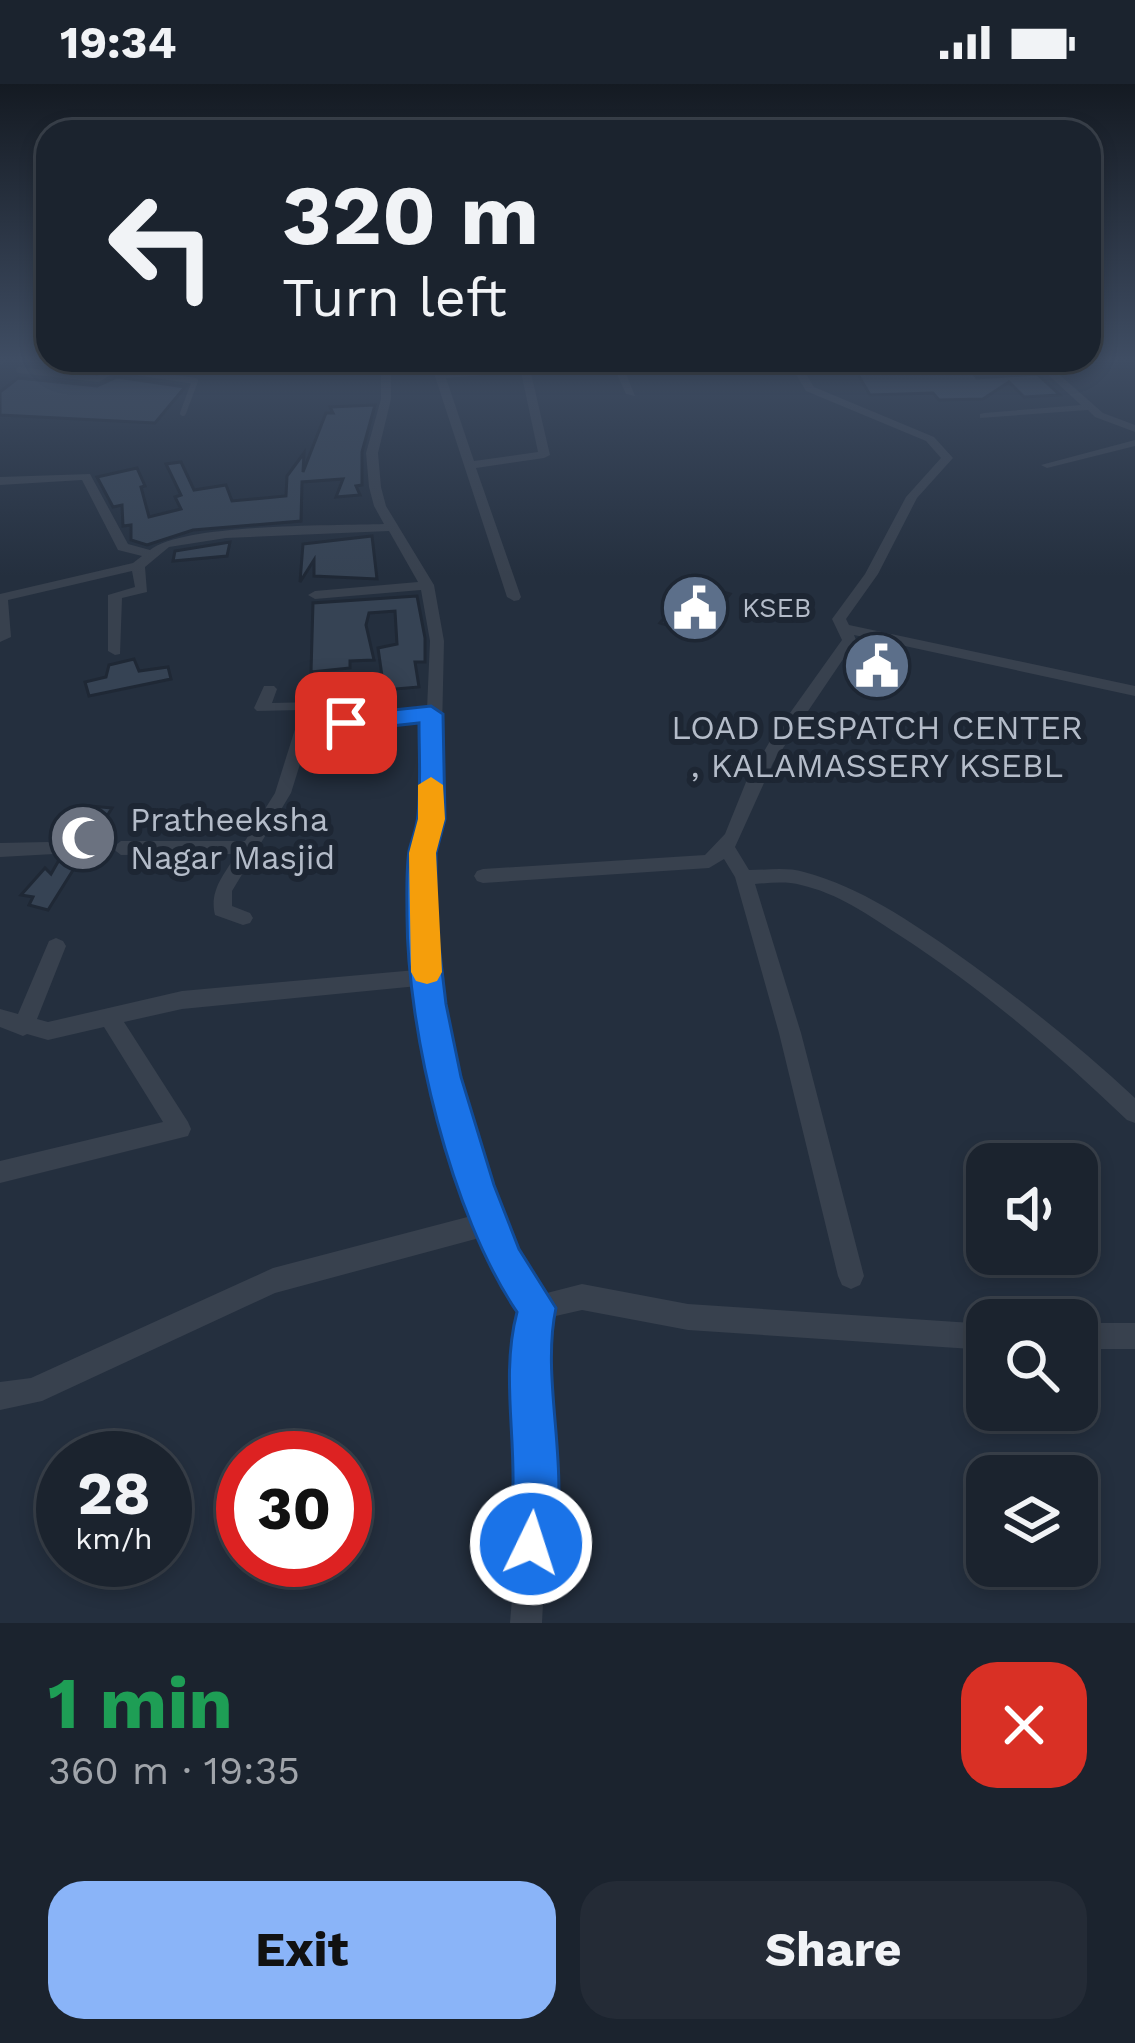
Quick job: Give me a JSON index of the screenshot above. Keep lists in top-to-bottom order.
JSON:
{
  "places": {
    "public building": ["KSEB", "LOAD DESPATCH CENTER , KALAMASSERY KSEBL"],
    "mosque": ["Pratheeksha Nagar Masjid"]
  },
  "page": {
    "status": "19:34",
    "turn": ["320 m", "Turn left"],
    "speed": "28 km/h",
    "limit": "30",
    "heading": ["1 min", "360 m · 19:35"],
    "buttons": ["Exit", "Share"]
  }
}
